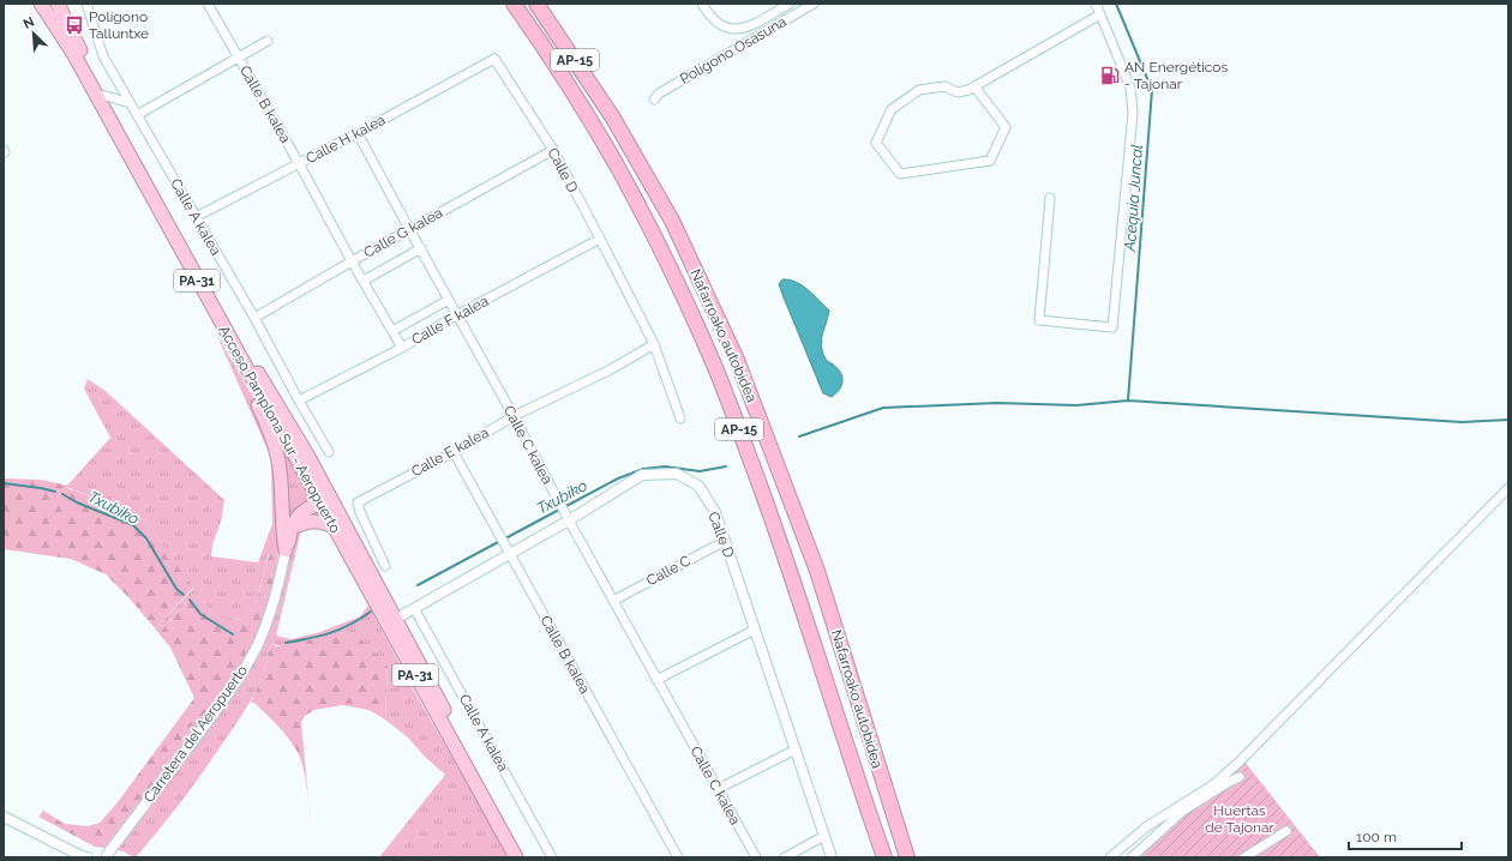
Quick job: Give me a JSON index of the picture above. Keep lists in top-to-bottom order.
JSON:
{
  "streets": {
    "highway": [
      "AP-15",
      "PA-31",
      "Nafarroako autobidea",
      "Acceso Pamplona Sur - Aeropuerto"
    ],
    "street": [
      "Polígono Osasuna",
      "Calle B kalea",
      "Calle H kalea",
      "Calle D",
      "Calle A kalea",
      "Calle G kalea",
      "Calle F kalea",
      "Calle C kalea",
      "Calle E kalea",
      "Calle C",
      "Carretera del Aeropuerto"
    ]
  },
  "crossings": [
    ["AP-15", "Nafarroako autobidea"],
    ["Calle B kalea", "Calle H kalea"],
    ["Calle B kalea", "Calle D"],
    ["Calle B kalea", "Calle G kalea"],
    ["Calle B kalea", "Calle F kalea"],
    ["Calle B kalea", "Calle E kalea"],
    ["Calle H kalea", "Calle D"],
    ["Calle H kalea", "Calle A kalea"],
    ["Calle H kalea", "Calle C kalea"],
    ["Calle D", "Calle A kalea"],
    ["Calle D", "Calle G kalea"],
    ["Calle D", "Calle F kalea"],
    ["Calle D", "Acceso Pamplona Sur - Aeropuerto"],
    ["Calle D", "Calle C kalea"],
    ["Calle D", "Calle E kalea"],
    ["Calle D", "Calle C"],
    ["Calle A kalea", "Calle G kalea"],
    ["Calle A kalea", "Calle F kalea"],
    ["Calle G kalea", "Calle C kalea"],
    ["PA-31", "Acceso Pamplona Sur - Aeropuerto"],
    ["Calle F kalea", "Calle C kalea"],
    ["Calle C kalea", "Calle E kalea"],
    ["Calle C kalea", "Calle C"]
  ],
  "water": ["Acequia Juncal", "Txubiko"],
  "parks": ["Huertas de Tajonar"],
  "places": {
    "bus stop": ["Polígono Talluntxe"],
    "fuel station": ["AN Energéticos - Tajonar"]
  },
  "scale_bar": "100 m",
  "north": "top left"
}
